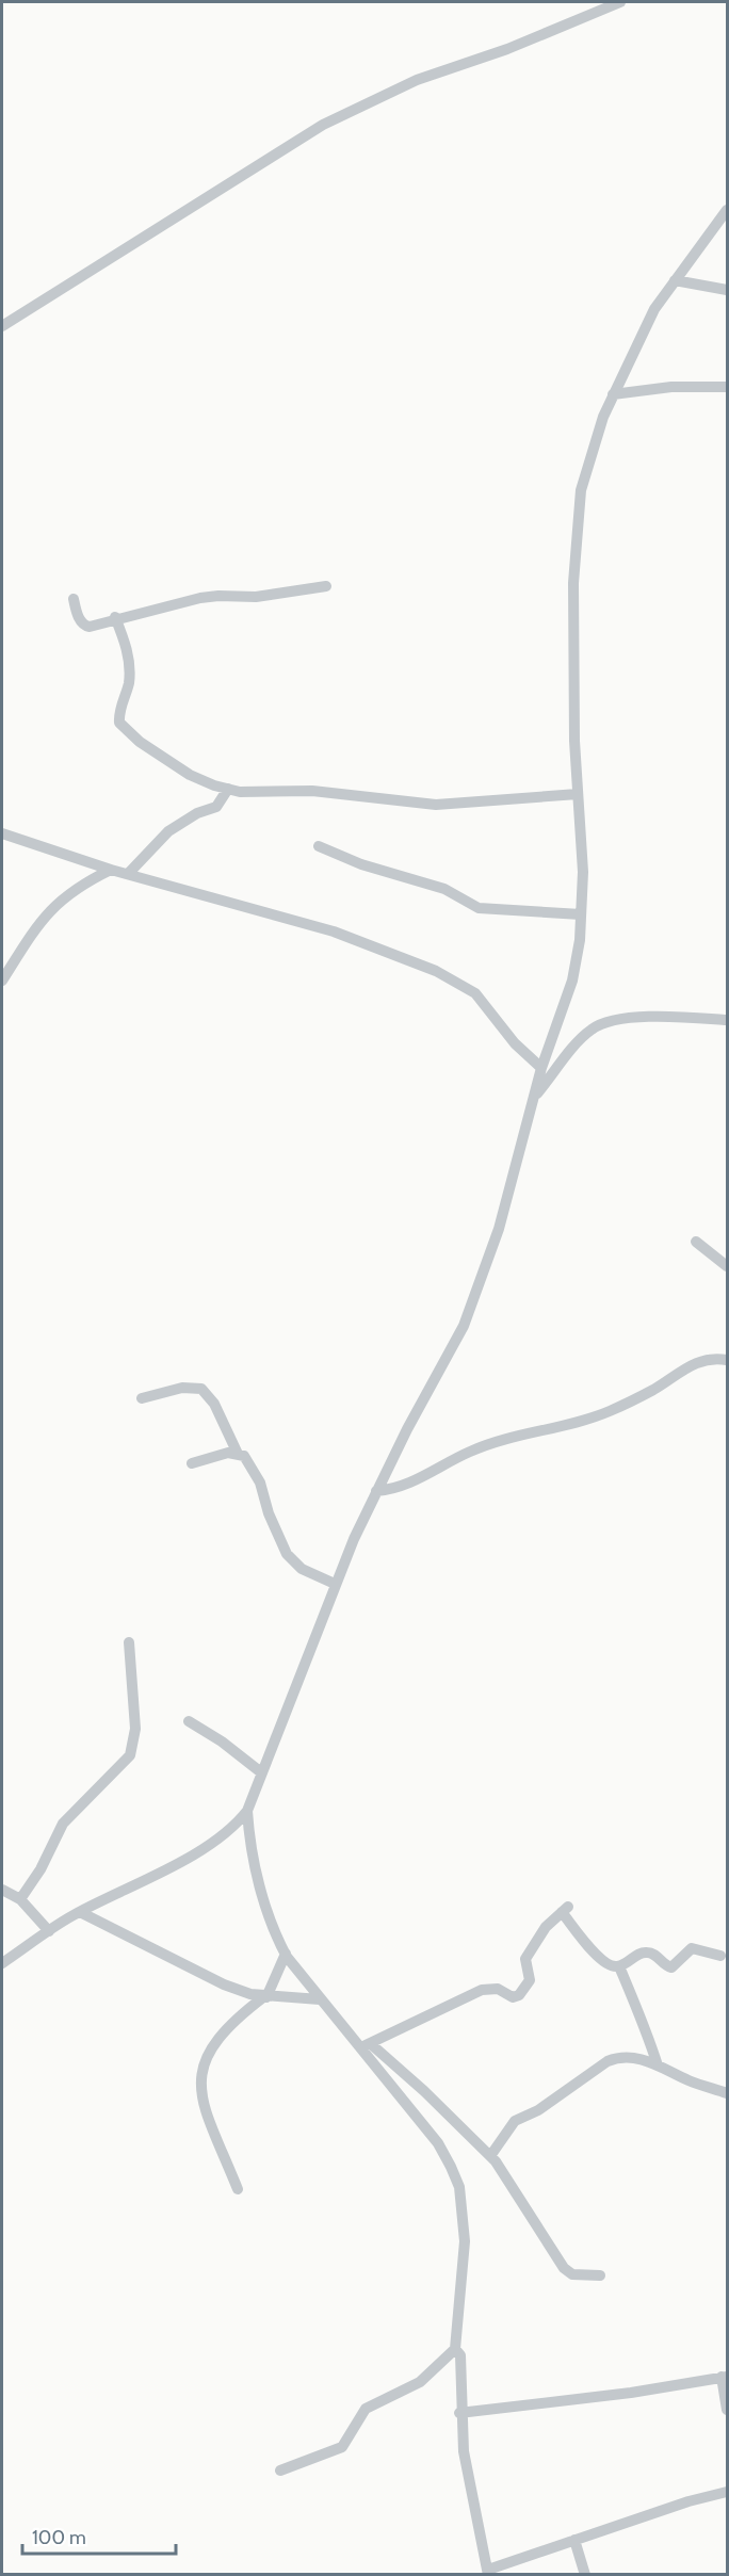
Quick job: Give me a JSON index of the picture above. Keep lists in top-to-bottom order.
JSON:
{
  "scale_bar": "100 m"
}
